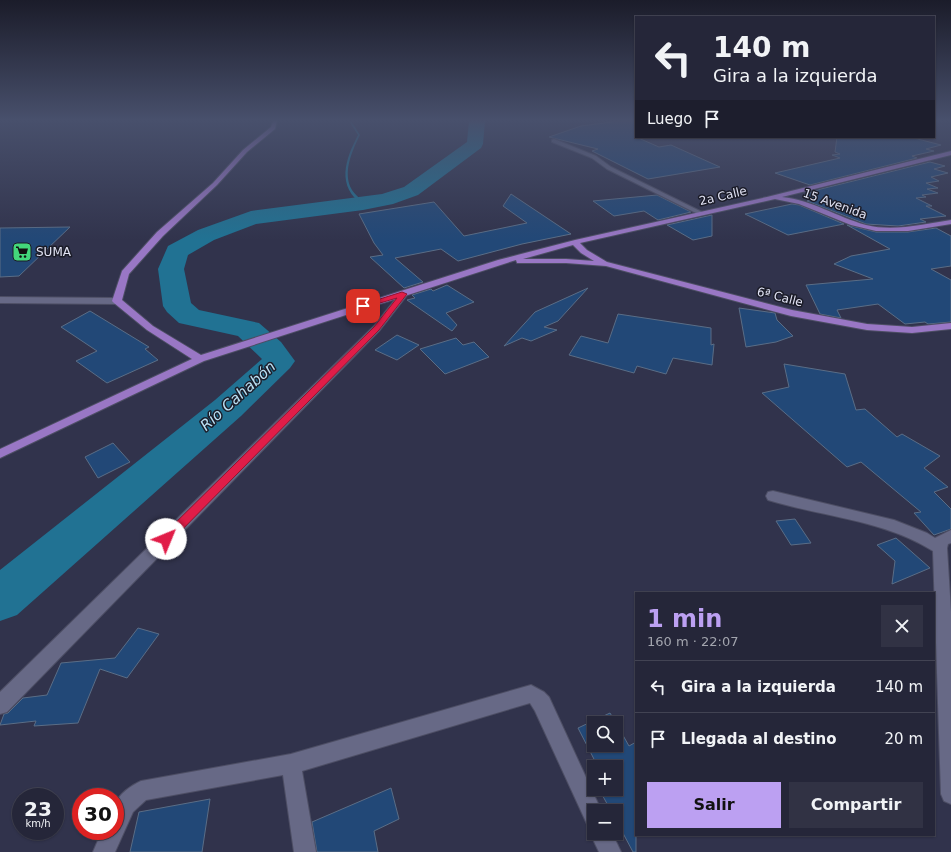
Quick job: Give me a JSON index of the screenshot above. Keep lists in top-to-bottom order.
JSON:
{
  "streets": {
    "main road": ["2a Calle", "15 Avenida", "6ª Calle"]
  },
  "crossings": [
    ["2a Calle", "15 Avenida"],
    ["2a Calle", "6ª Calle"]
  ],
  "water": ["Río Cahabón"],
  "places": {
    "supermarket": ["SUMA"]
  },
  "page": {
    "turn": ["140 m", "Gira a la izquierda"],
    "then": "Luego",
    "heading": ["1 min", "160 m · 22:07"],
    "list": [
      {
        "name": "Gira a la izquierda",
        "value": "140 m"
      },
      {
        "name": "Llegada al destino",
        "value": "20 m"
      }
    ],
    "map_buttons": ["+", "−"],
    "buttons": ["Salir", "Compartir"],
    "speed": "23 km/h",
    "limit": "30"
  }
}
